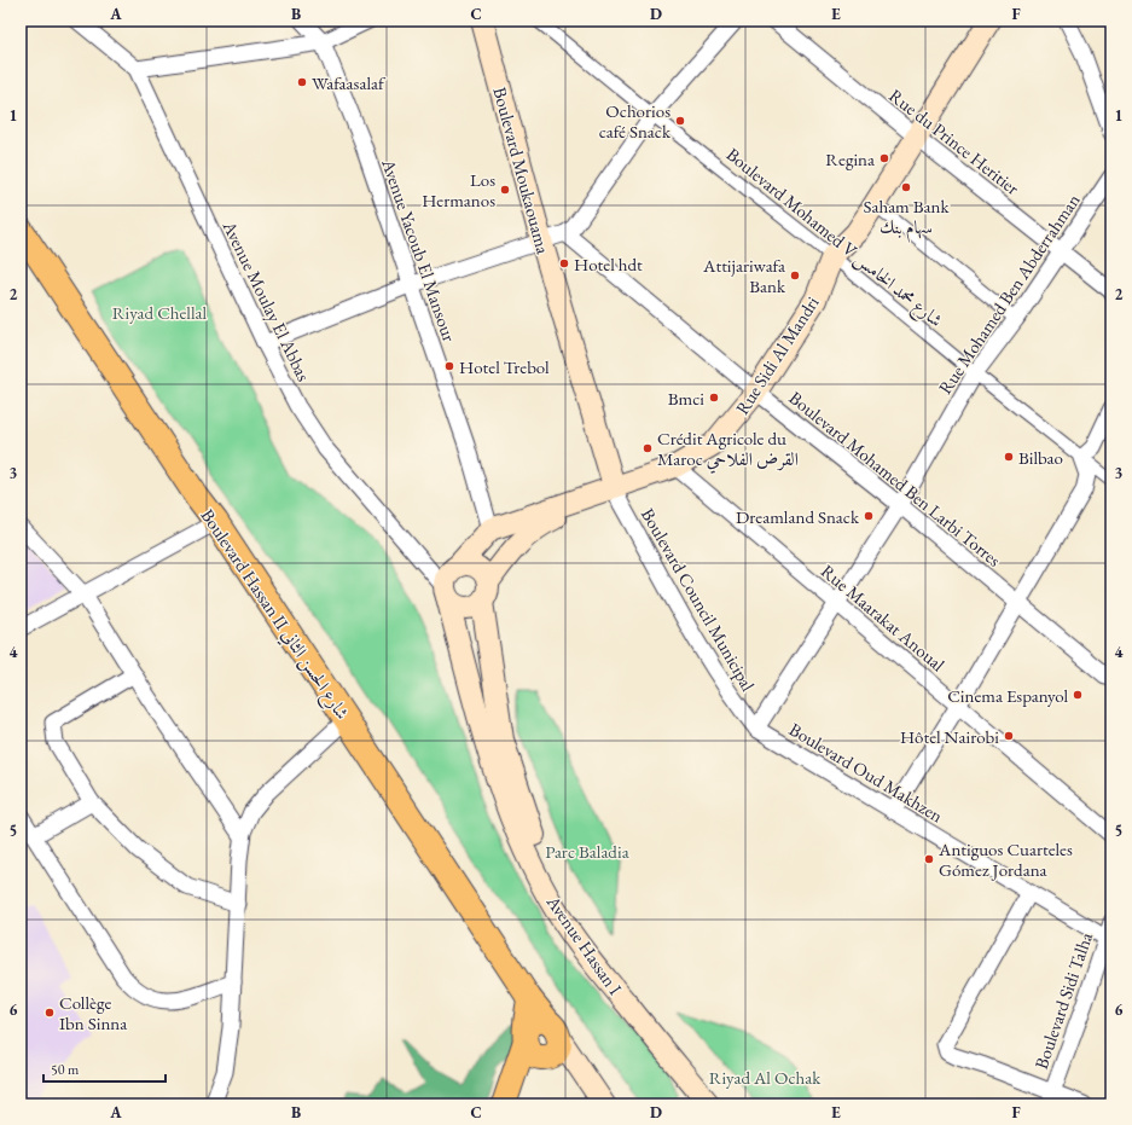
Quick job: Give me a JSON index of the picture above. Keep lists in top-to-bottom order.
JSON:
{
  "streets": {
    "main road": [
      "Boulevard Moukaouama",
      "Rue Sidi Al Mandri",
      "Boulevard Hassan II شارع الحسن الثاني",
      "Avenue Hassan I"
    ],
    "street": [
      "Rue du Prince Heritier",
      "Boulevard Mohamed V شارع محمد الخامس",
      "Avenue Yacoub El Mansour",
      "Rue Mohamed Ben Abderrahman",
      "Avenue Moulay El Abbas",
      "Boulevard Mohamed Ben Larbi Torres",
      "Boulevard Council Municipal",
      "Rue Maarakat Anoual",
      "Boulevard Oud Makhzen",
      "Boulevard Sidi Talha"
    ]
  },
  "crossings": [
    ["Rue du Prince Heritier", "Rue Mohamed Ben Abderrahman"],
    ["Rue du Prince Heritier", "Rue Sidi Al Mandri"],
    ["Boulevard Moukaouama", "Rue Sidi Al Mandri"],
    ["Boulevard Moukaouama", "Boulevard Council Municipal"],
    ["Boulevard Mohamed V شارع محمد الخامس", "Rue Mohamed Ben Abderrahman"],
    ["Boulevard Mohamed V شارع محمد الخامس", "Rue Sidi Al Mandri"],
    ["Avenue Yacoub El Mansour", "Rue Sidi Al Mandri"],
    ["Rue Mohamed Ben Abderrahman", "Boulevard Mohamed Ben Larbi Torres"],
    ["Rue Mohamed Ben Abderrahman", "Boulevard Council Municipal"],
    ["Rue Mohamed Ben Abderrahman", "Rue Maarakat Anoual"],
    ["Rue Mohamed Ben Abderrahman", "Boulevard Oud Makhzen"],
    ["Avenue Moulay El Abbas", "Rue Sidi Al Mandri"],
    ["Avenue Moulay El Abbas", "Avenue Hassan I"],
    ["Rue Sidi Al Mandri", "Boulevard Mohamed Ben Larbi Torres"],
    ["Rue Sidi Al Mandri", "Boulevard Council Municipal"],
    ["Rue Sidi Al Mandri", "Rue Maarakat Anoual"],
    ["Rue Sidi Al Mandri", "Avenue Hassan I"],
    ["Boulevard Council Municipal", "Boulevard Oud Makhzen"],
    ["Boulevard Oud Makhzen", "Boulevard Sidi Talha"]
  ],
  "parks": ["Riyad Chellal", "Parc Baladia", "Riyad Al Ochak"],
  "places": [
    "Wafaasalaf",
    "Ochorios café Snack",
    "Regina",
    "Saham Bank سهام بنك",
    "Los Hermanos",
    "Hotel hdt",
    "Attijariwafa Bank",
    "Hotel Trebol",
    "Bmci",
    "Crédit Agricole du Maroc القرض الفلاحي",
    "Bilbao",
    "Dreamland Snack",
    "Cinema Espanyol",
    "Hôtel Nairobi",
    "Antiguos Cuarteles Gómez Jordana",
    "Collège Ibn Sinna"
  ],
  "scale_bar": "50 m",
  "grid": {
    "columns": [
      "A",
      "B",
      "C",
      "D",
      "E",
      "F"
    ],
    "rows": [
      "1",
      "2",
      "3",
      "4",
      "5",
      "6"
    ]
  }
}
